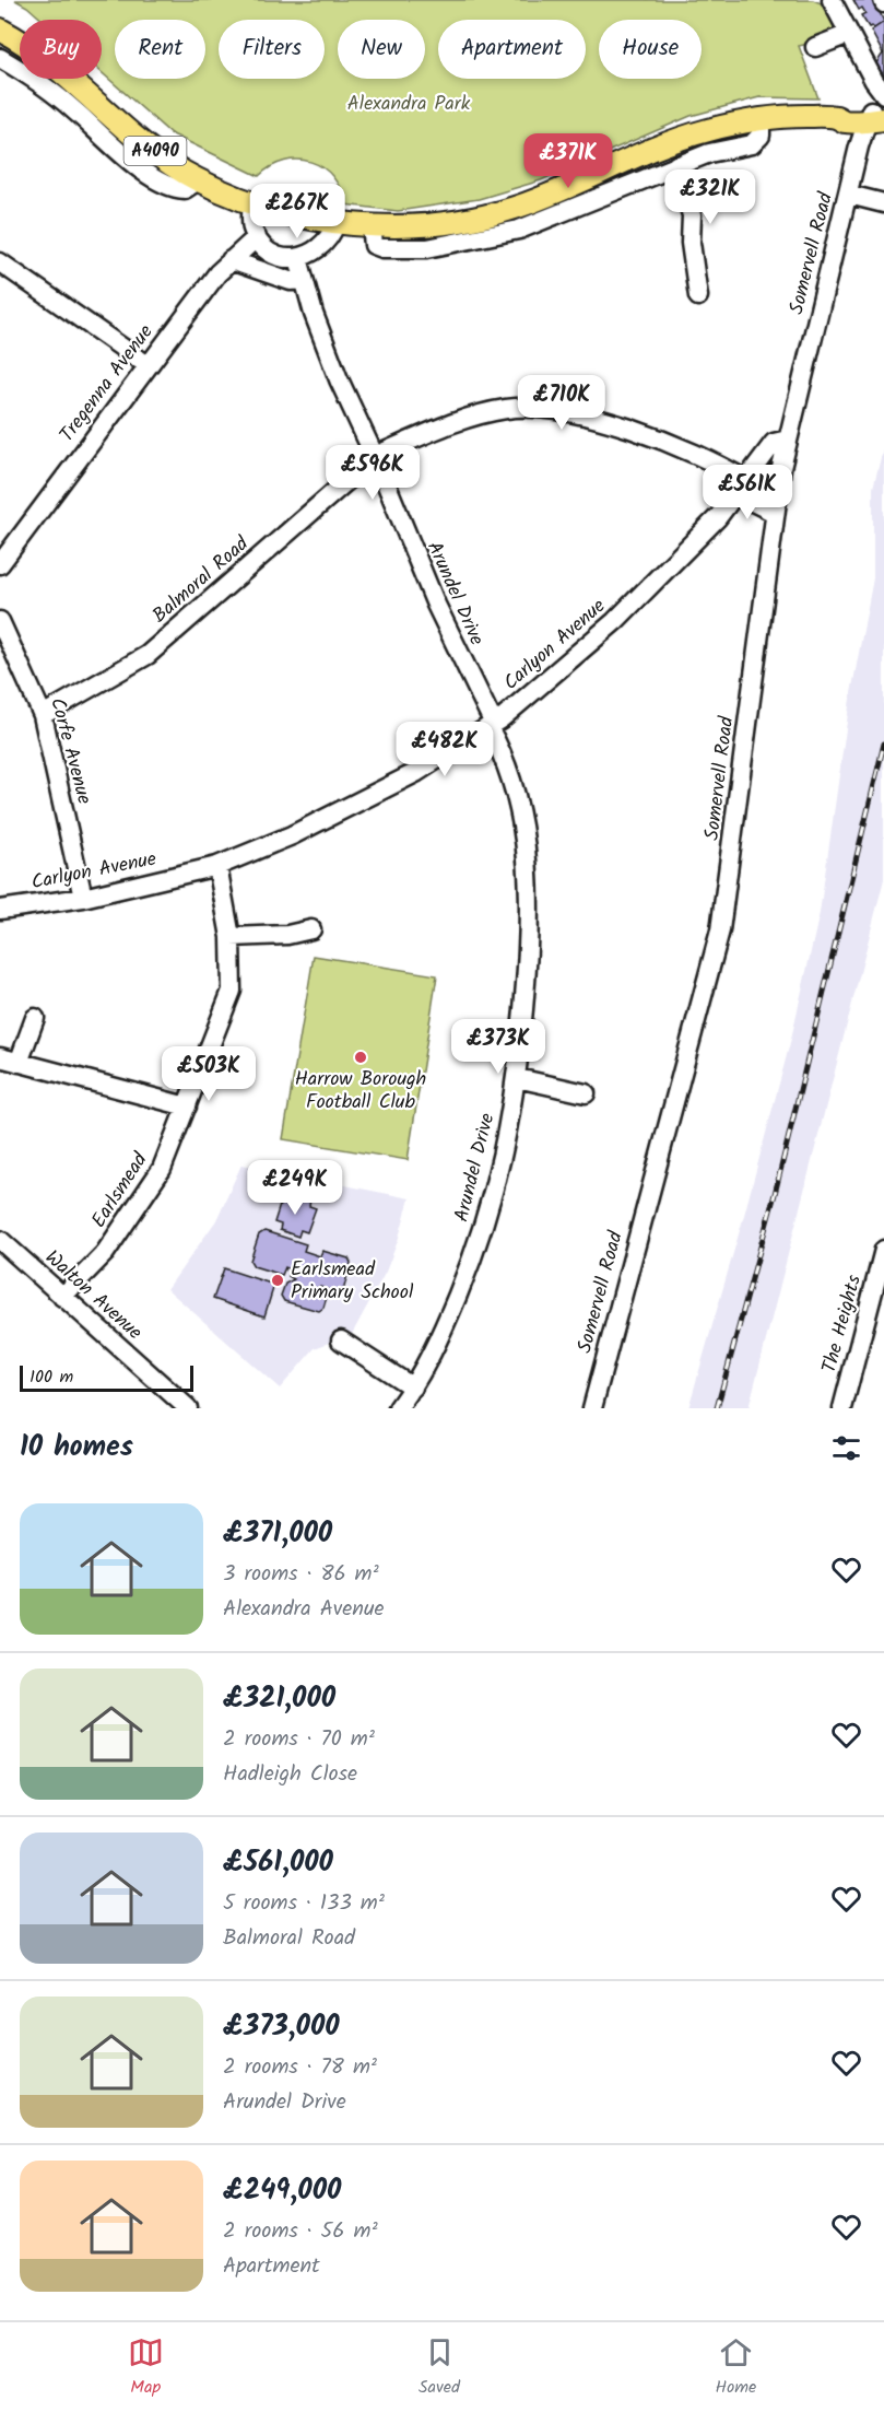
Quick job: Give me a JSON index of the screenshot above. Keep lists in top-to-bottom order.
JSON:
{
  "streets": {
    "main road": ["A4090"],
    "street": [
      "Somervell Road",
      "Tregenna Avenue",
      "Balmoral Road",
      "Arundel Drive",
      "Carlyon Avenue",
      "Corfe Avenue",
      "Earlsmead",
      "Walton Avenue",
      "The Heights"
    ]
  },
  "crossings": [
    ["A4090", "Somervell Road"],
    ["Somervell Road", "Balmoral Road"],
    ["Somervell Road", "Carlyon Avenue"],
    ["Balmoral Road", "Arundel Drive"],
    ["Balmoral Road", "Carlyon Avenue"],
    ["Balmoral Road", "Corfe Avenue"],
    ["Arundel Drive", "Carlyon Avenue"],
    ["Carlyon Avenue", "Corfe Avenue"],
    ["Carlyon Avenue", "Earlsmead"],
    ["Earlsmead", "Walton Avenue"]
  ],
  "parks": ["Alexandra Park"],
  "places": ["Harrow Borough Football Club", "Earlsmead Primary School"],
  "scale_bar": "100 m",
  "page": {
    "chip": [
      "Buy",
      "Rent",
      "Filters",
      "New",
      "Apartment",
      "House"
    ],
    "price": [
      "£371K",
      "£321K",
      "£267K",
      "£710K",
      "£596K",
      "£561K",
      "£482K",
      "£373K",
      "£503K",
      "£249K"
    ],
    "scale": "100 m",
    "heading": "10 homes",
    "list": [
      {
        "name": "£371,000",
        "note": "3 rooms · 86 m² · Alexandra Avenue"
      },
      {
        "name": "£321,000",
        "note": "2 rooms · 70 m² · Hadleigh Close"
      },
      {
        "name": "£561,000",
        "note": "5 rooms · 133 m² · Balmoral Road"
      },
      {
        "name": "£373,000",
        "note": "2 rooms · 78 m² · Arundel Drive"
      },
      {
        "name": "£249,000",
        "note": "2 rooms · 56 m² · Apartment"
      }
    ],
    "tabs": ["Map", "Saved", "Home"]
  }
}
